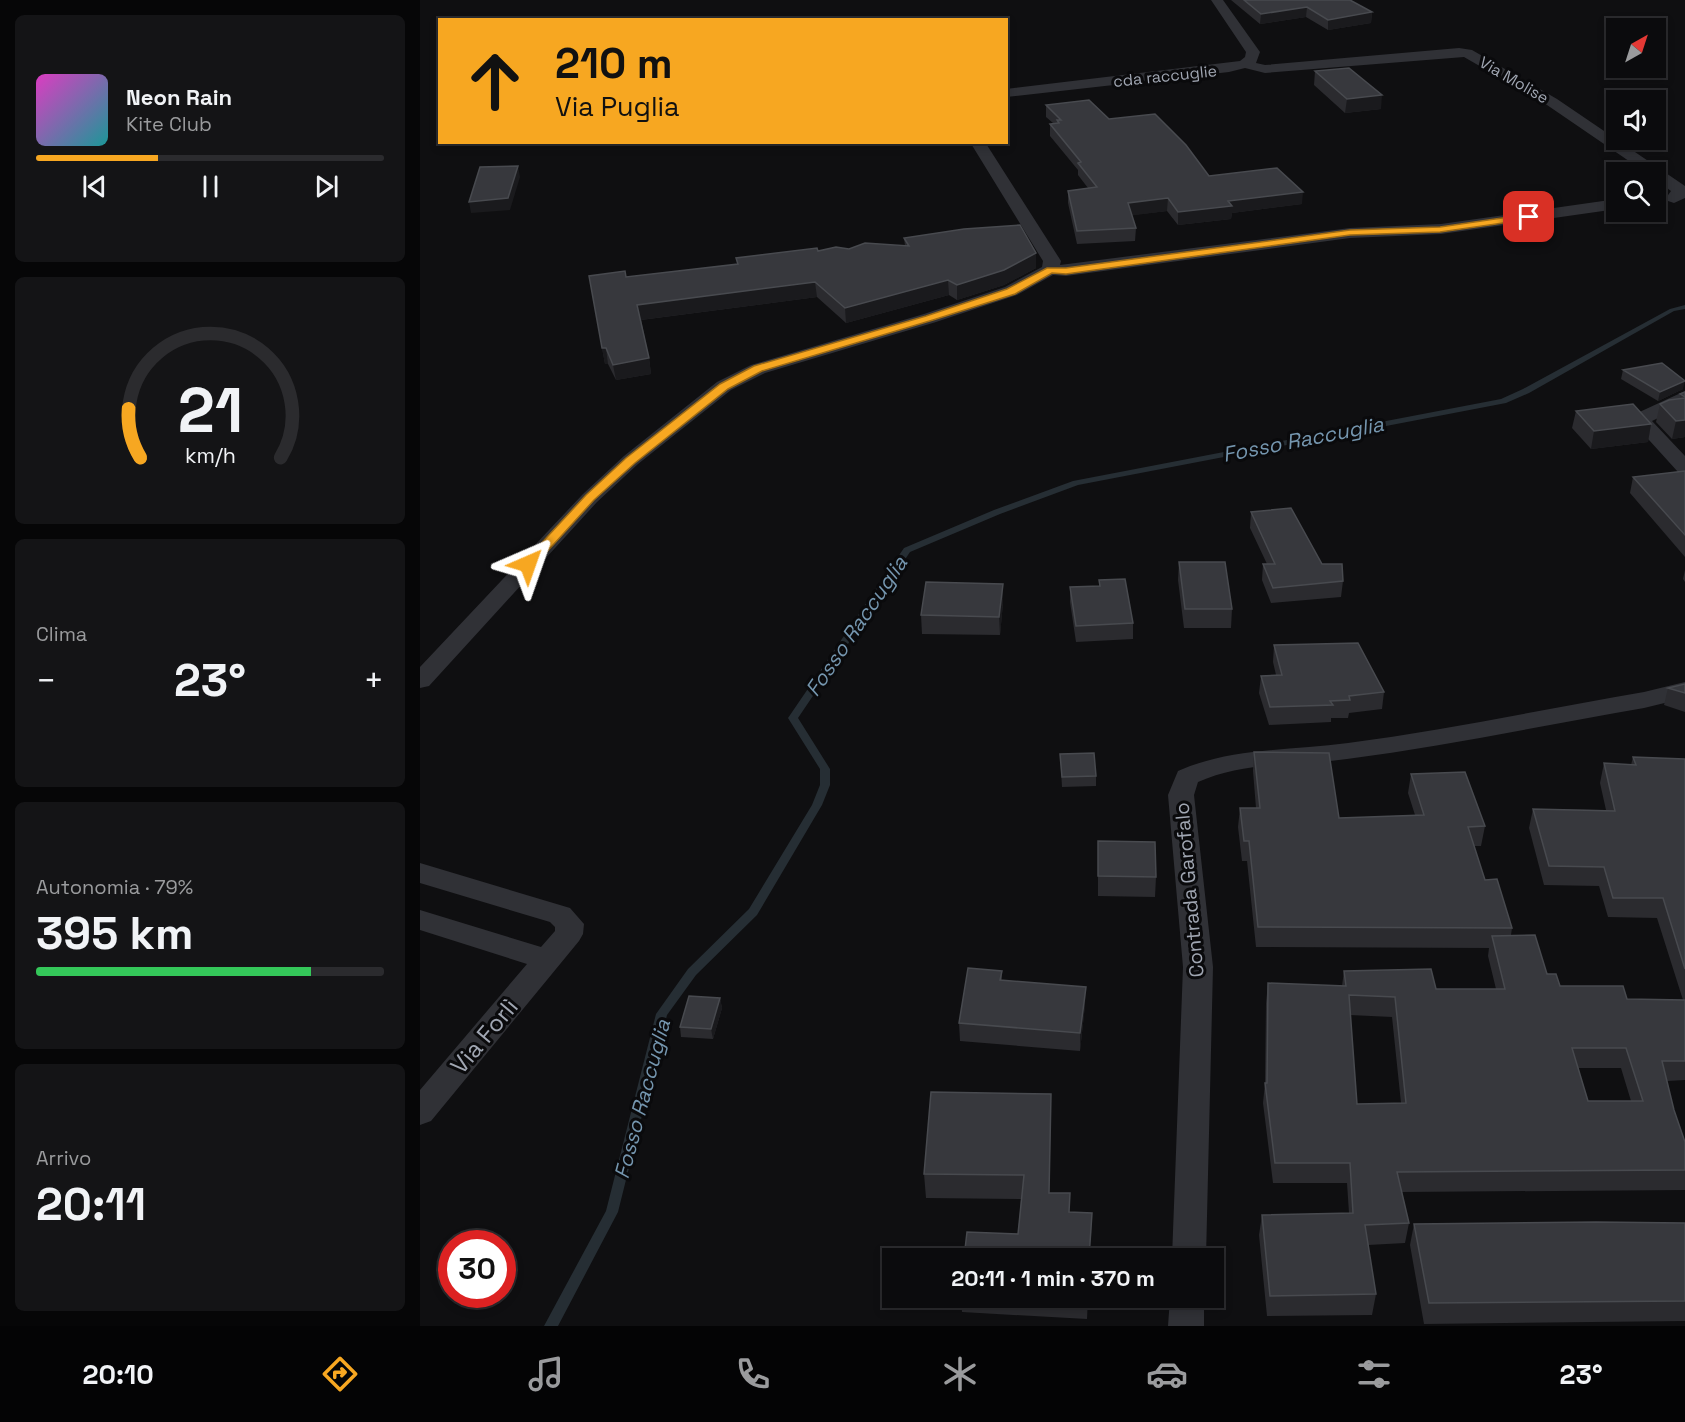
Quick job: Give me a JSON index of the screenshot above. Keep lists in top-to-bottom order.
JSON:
{
  "streets": {
    "street": [
      "cda raccuglie",
      "Via Molise",
      "Contrada Garofalo",
      "Via Forlì"
    ]
  },
  "crossings": [
    ["cda raccuglie", "Via Molise"]
  ],
  "water": ["Fosso Raccuglia"],
  "north": "top right",
  "page": {
    "turn": ["210 m", "Via Puglia"],
    "song": ["Neon Rain", "Kite Club"],
    "tile": [
      "Clima",
      ["Autonomia · 79%", "395 km"],
      ["Arrivo", "20:11"]
    ],
    "heat": ["−", "23°", "+"],
    "limit": "30",
    "trip": "20:11 · 1 min · 370 m",
    "tabs": ["20:10", "23°"],
    "gauge": ["21", "km/h"]
  }
}
